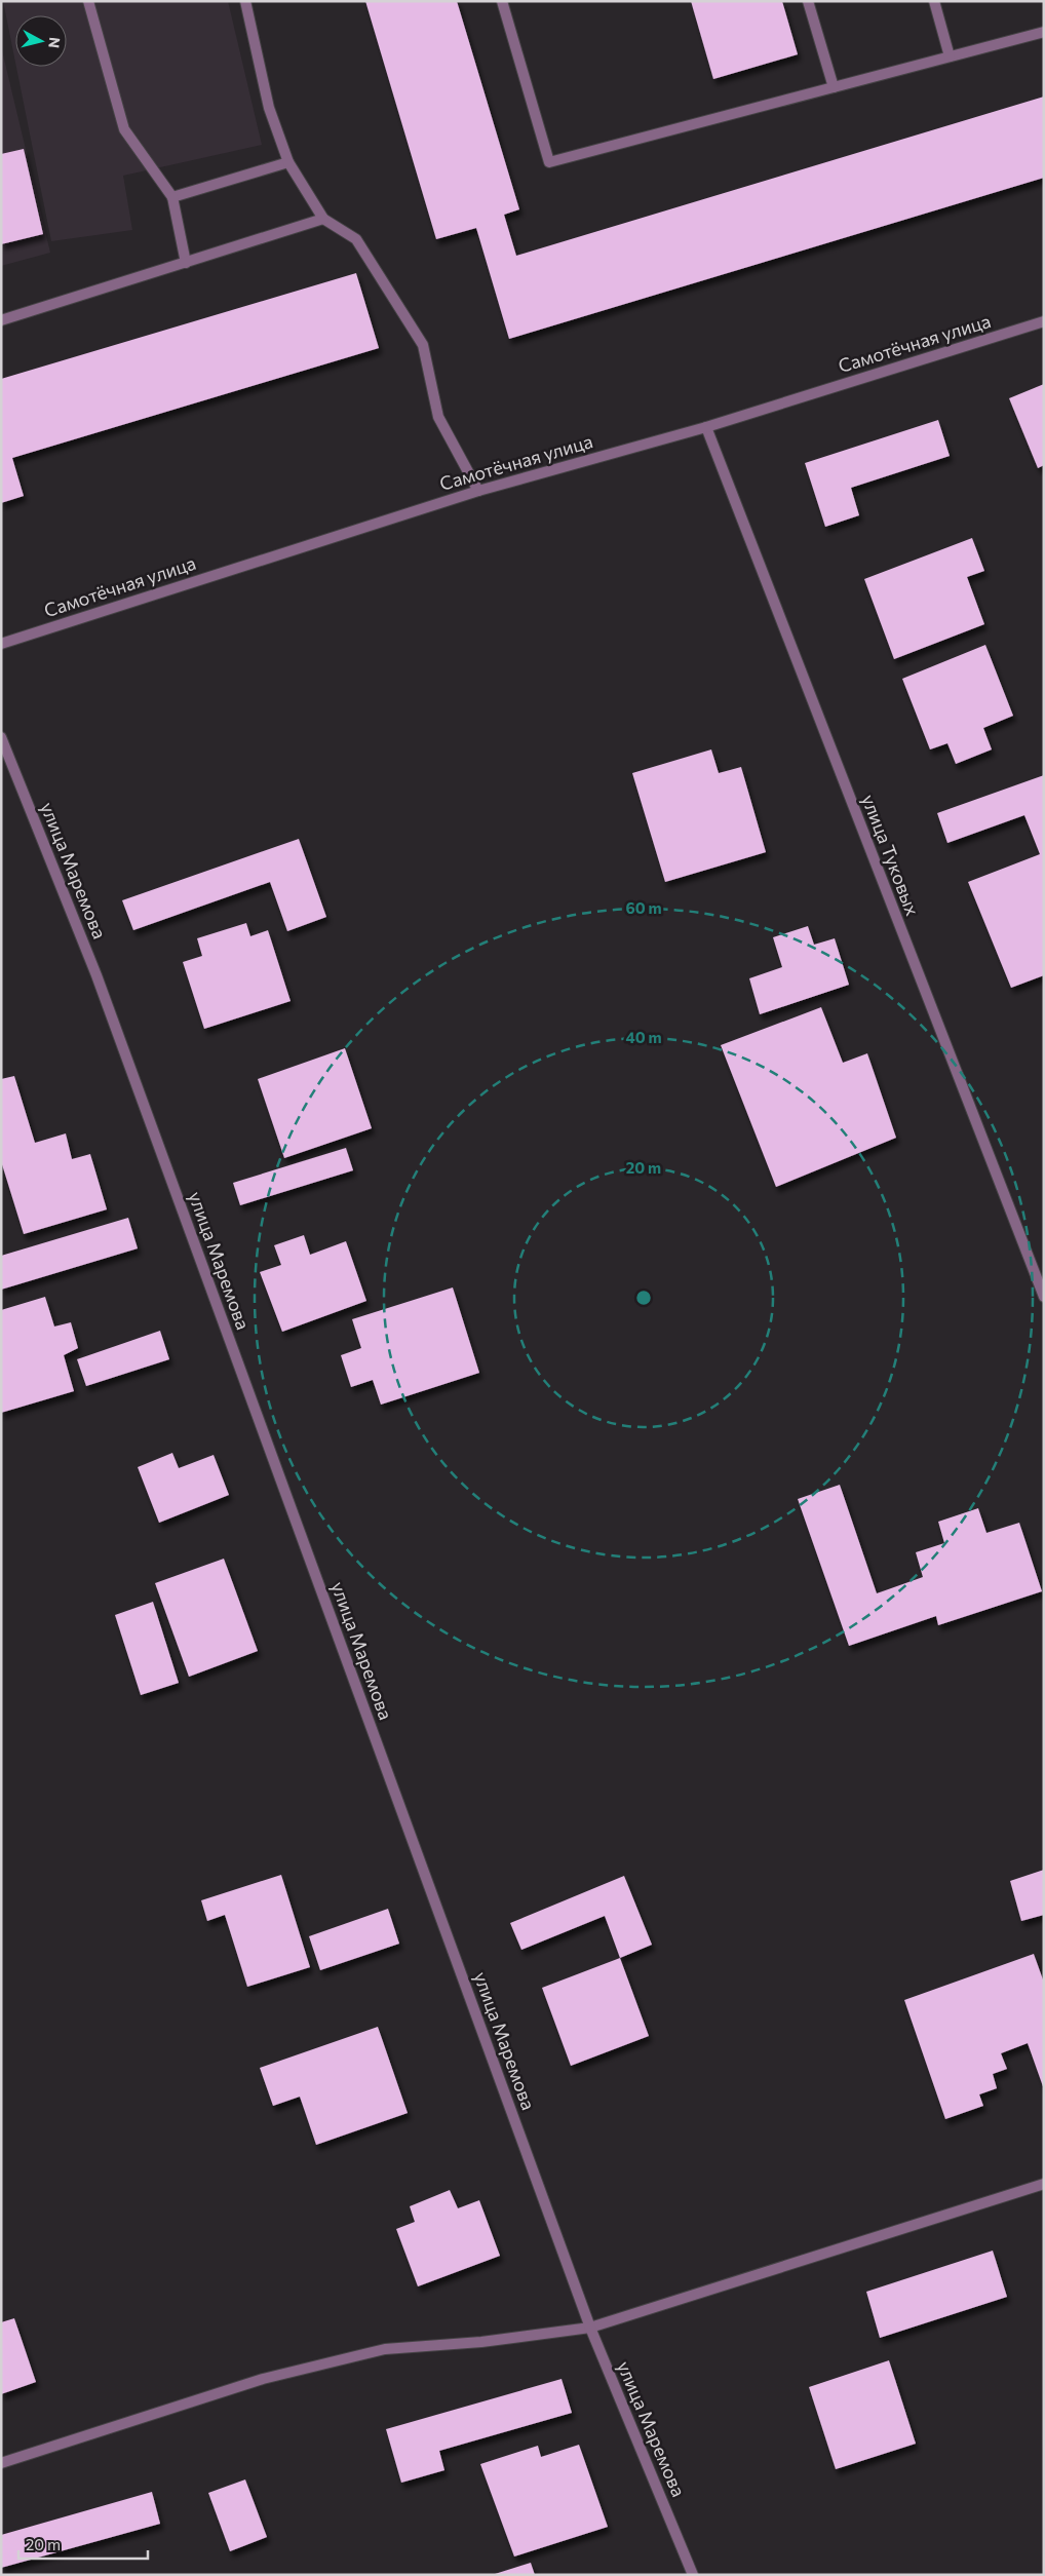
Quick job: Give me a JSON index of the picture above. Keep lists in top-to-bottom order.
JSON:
{
  "streets": {
    "street": ["Самотёчная улица", "улица Туковых", "улица Маремова"]
  },
  "crossings": [
    ["Самотёчная улица", "улица Туковых"]
  ],
  "scale_bar": "20 m",
  "north": "right",
  "rings": ["60 m", "40 m", "20 m"]
}
